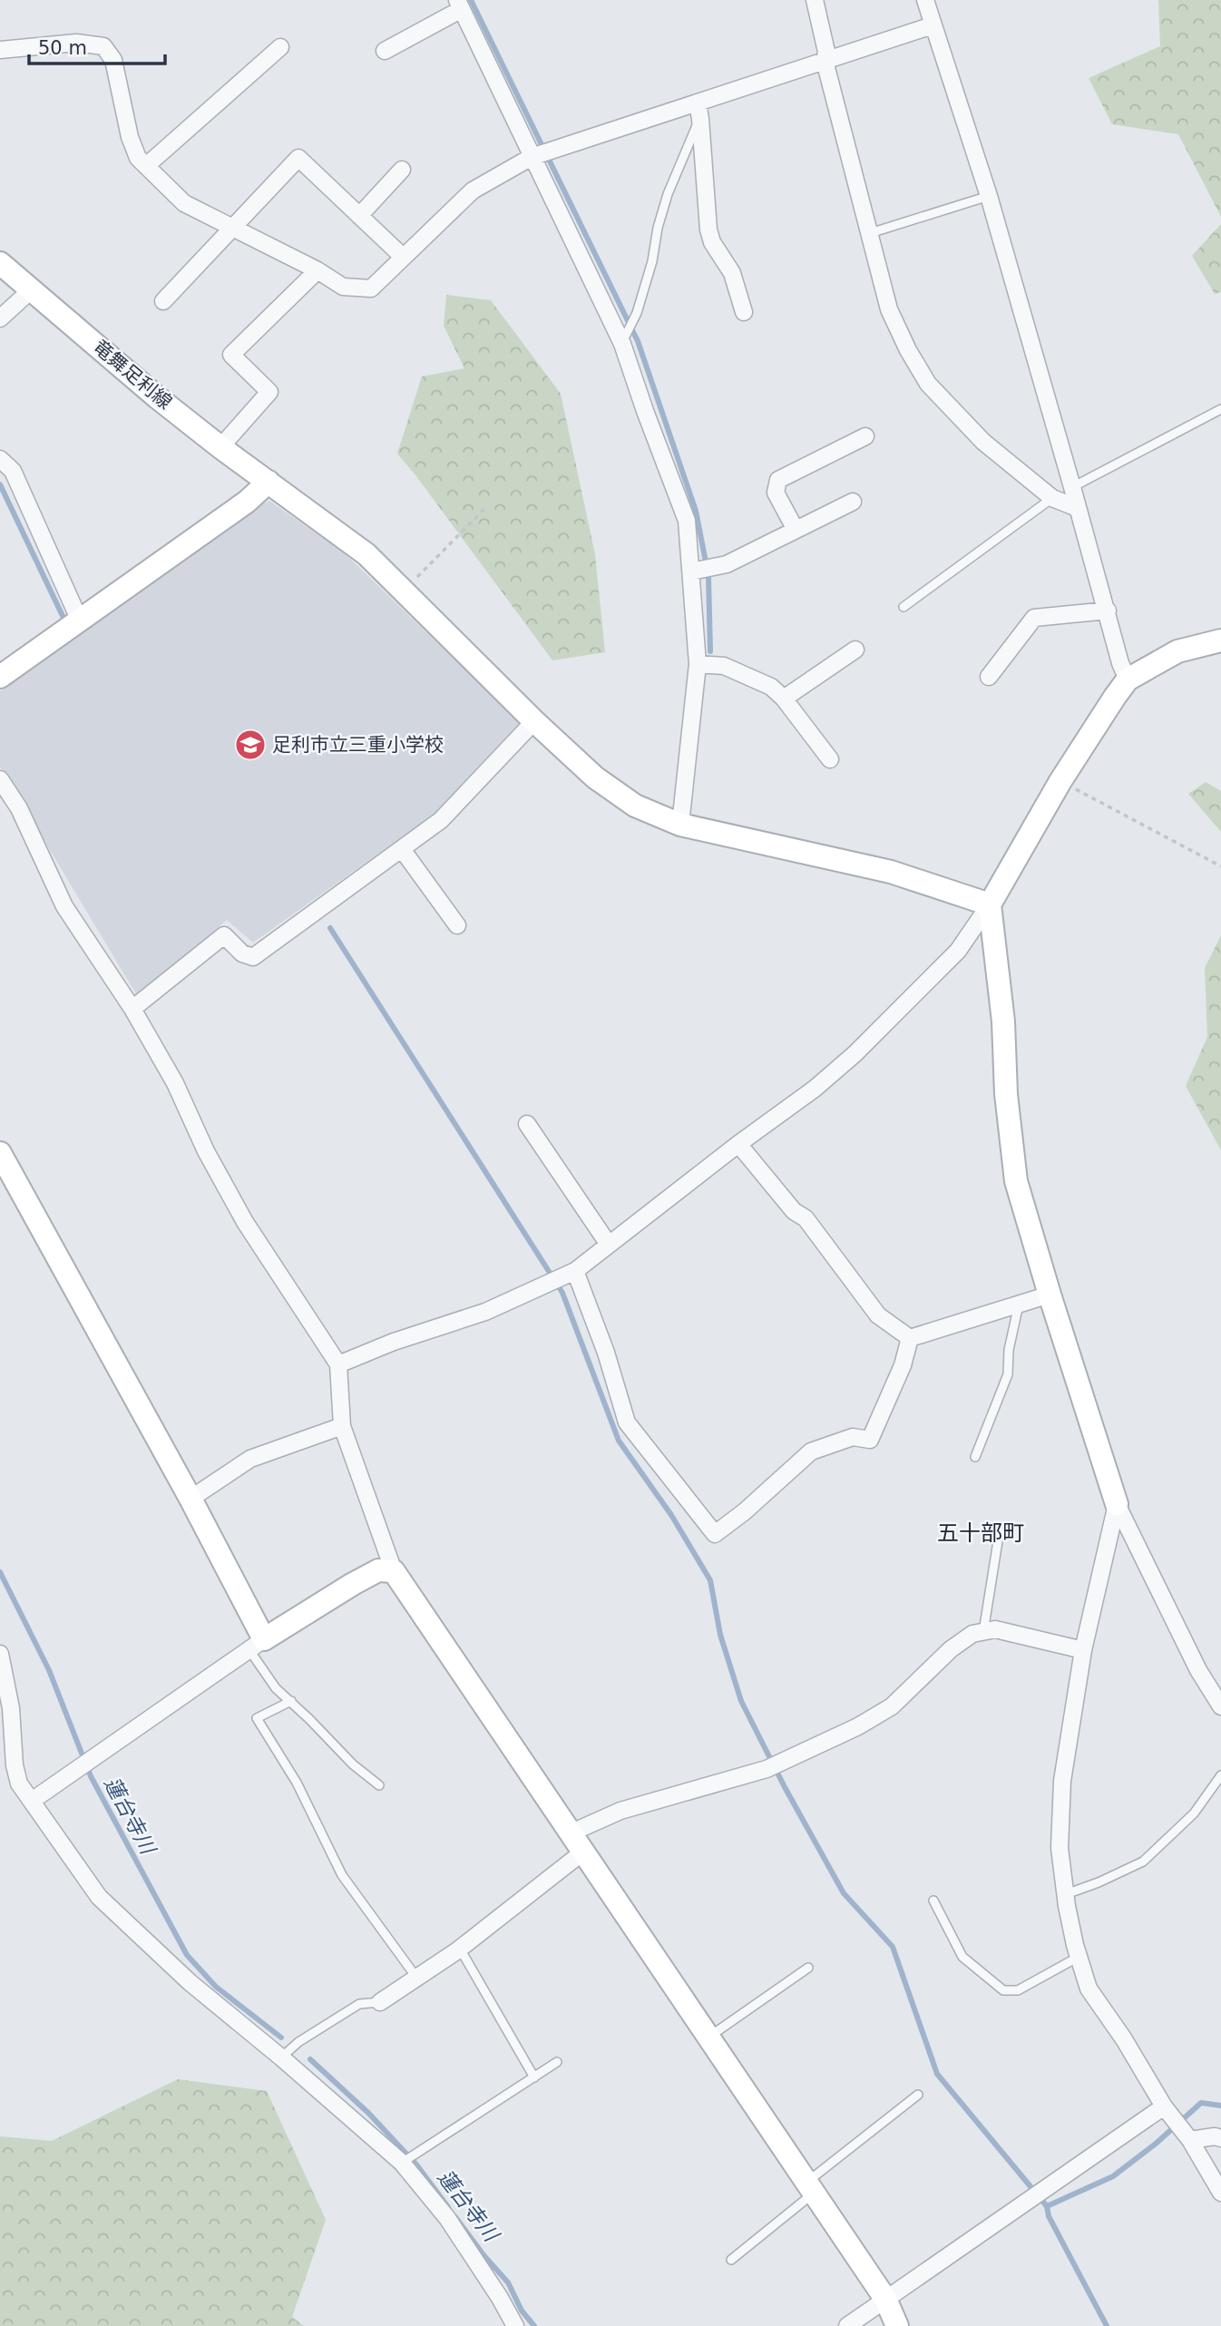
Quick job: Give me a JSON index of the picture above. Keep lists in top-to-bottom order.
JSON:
{
  "streets": {
    "street": ["竜舞足利線"]
  },
  "districts": ["五十部町"],
  "water": ["蓮台寺川"],
  "places": {
    "school or university": ["足利市立三重小学校"]
  },
  "scale_bar": "50 m"
}
